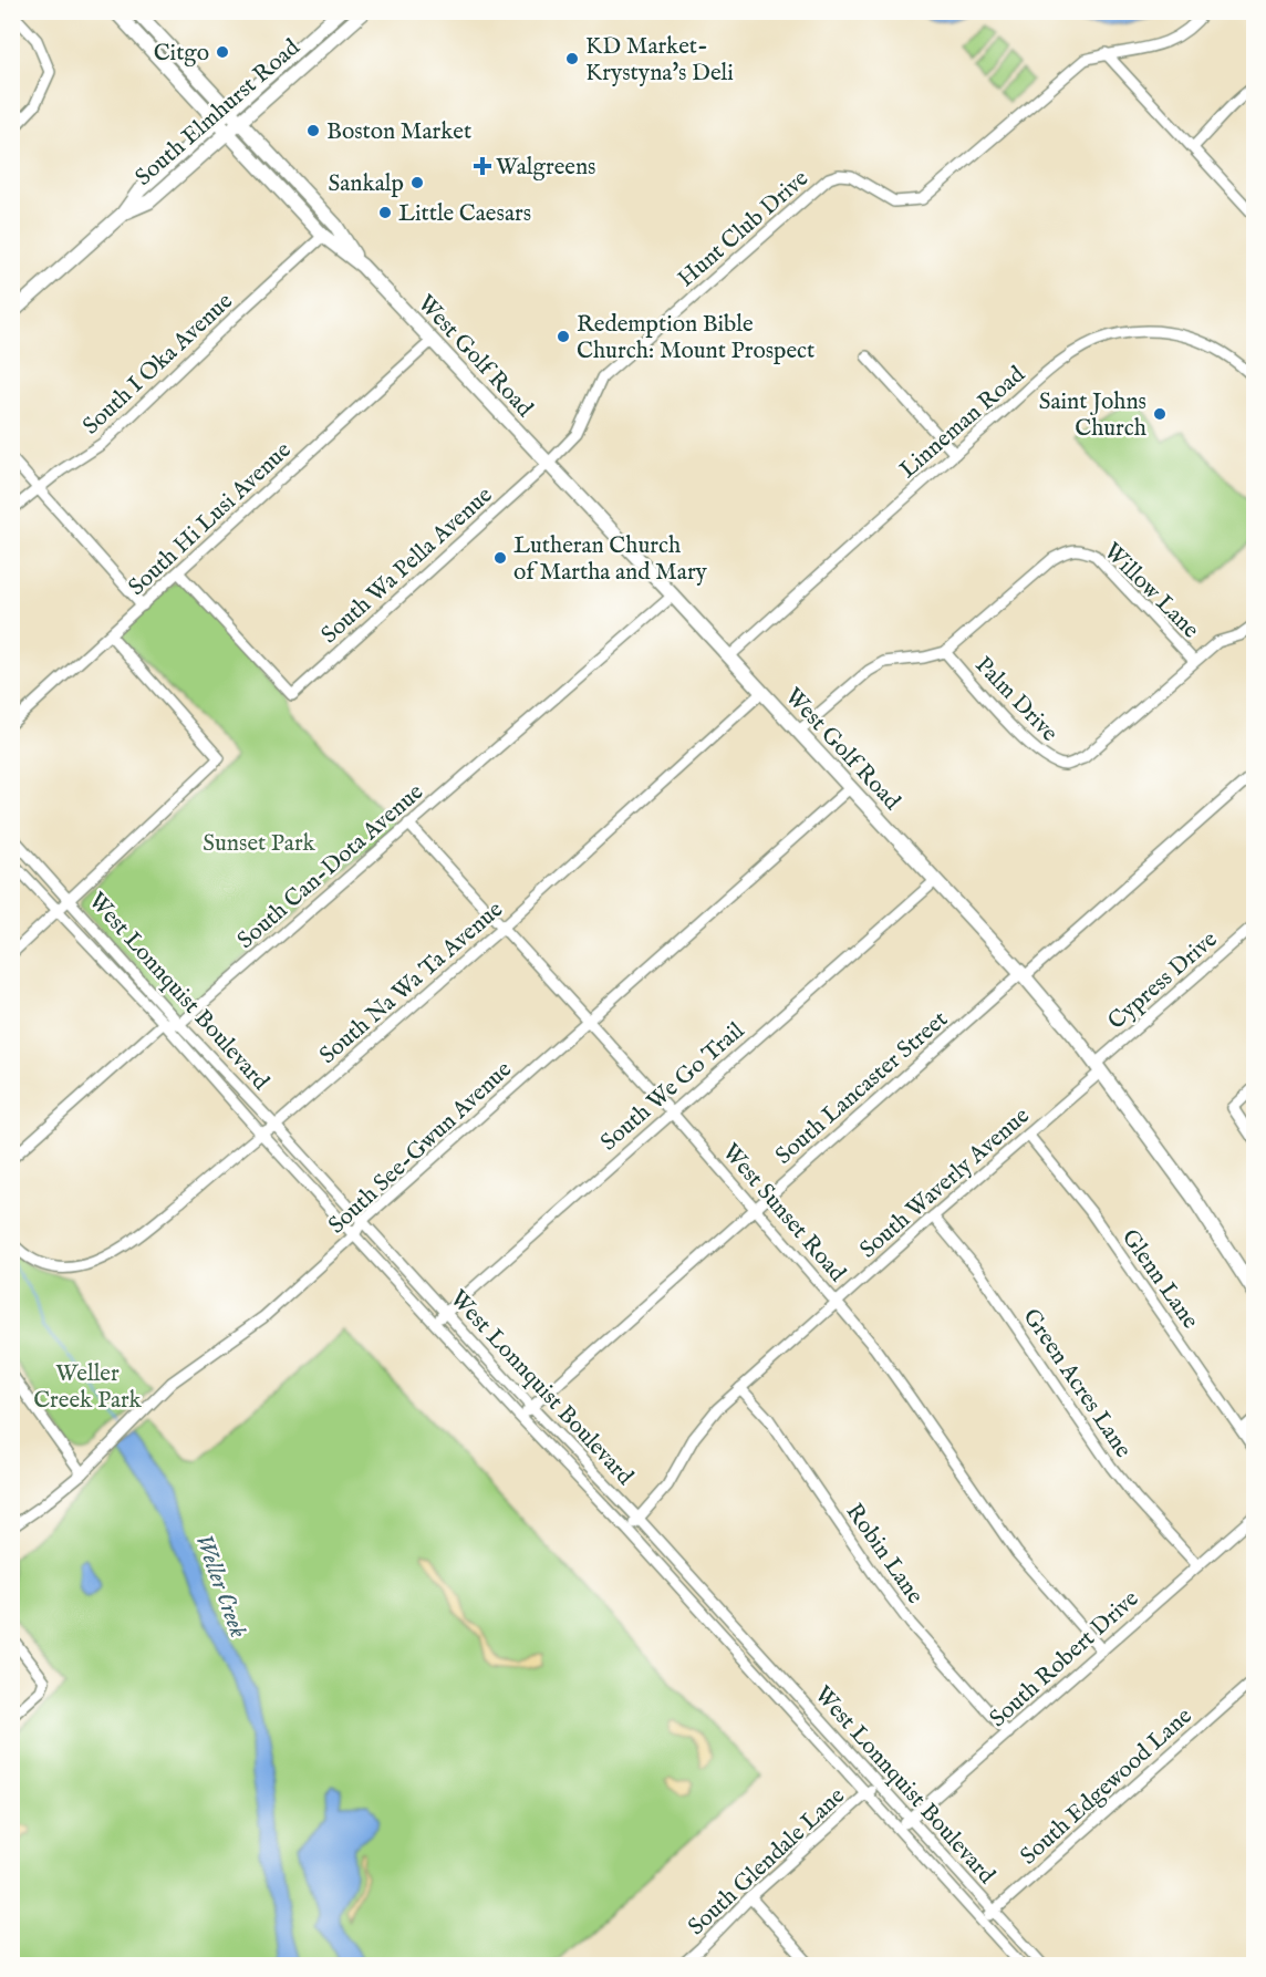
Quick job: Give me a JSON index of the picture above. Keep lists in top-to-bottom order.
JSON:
{
  "streets": {
    "main road": ["South Elmhurst Road", "West Golf Road"],
    "street": [
      "Hunt Club Drive",
      "South I Oka Avenue",
      "Linneman Road",
      "South Hi Lusi Avenue",
      "South Wa Pella Avenue",
      "Willow Lane",
      "Palm Drive",
      "South Can-Dota Avenue",
      "Cypress Drive",
      "South Na Wa Ta Avenue",
      "West Lonnquist Boulevard",
      "South We Go Trail",
      "South Lancaster Street",
      "South See-Gwun Avenue",
      "South Waverly Avenue",
      "West Sunset Road",
      "Glenn Lane",
      "Green Acres Lane",
      "Robin Lane",
      "South Robert Drive",
      "South Edgewood Lane",
      "South Glendale Lane"
    ]
  },
  "crossings": [
    ["South Elmhurst Road", "West Golf Road"],
    ["Hunt Club Drive", "West Golf Road"],
    ["Hunt Club Drive", "South Wa Pella Avenue"],
    ["West Golf Road", "South I Oka Avenue"],
    ["West Golf Road", "Linneman Road"],
    ["West Golf Road", "South Hi Lusi Avenue"],
    ["West Golf Road", "South Wa Pella Avenue"],
    ["West Golf Road", "South Can-Dota Avenue"],
    ["West Golf Road", "Cypress Drive"],
    ["West Golf Road", "South Na Wa Ta Avenue"],
    ["West Golf Road", "South We Go Trail"],
    ["West Golf Road", "South Lancaster Street"],
    ["West Golf Road", "South See-Gwun Avenue"],
    ["West Golf Road", "South Waverly Avenue"],
    ["South Hi Lusi Avenue", "South Wa Pella Avenue"],
    ["Willow Lane", "Palm Drive"],
    ["South Can-Dota Avenue", "West Lonnquist Boulevard"],
    ["South Can-Dota Avenue", "West Sunset Road"],
    ["Cypress Drive", "South Waverly Avenue"],
    ["South Na Wa Ta Avenue", "West Lonnquist Boulevard"],
    ["South Na Wa Ta Avenue", "West Sunset Road"],
    ["West Lonnquist Boulevard", "South We Go Trail"],
    ["West Lonnquist Boulevard", "South Lancaster Street"],
    ["West Lonnquist Boulevard", "South See-Gwun Avenue"],
    ["West Lonnquist Boulevard", "South Waverly Avenue"],
    ["West Lonnquist Boulevard", "South Robert Drive"],
    ["West Lonnquist Boulevard", "South Edgewood Lane"],
    ["West Lonnquist Boulevard", "South Glendale Lane"],
    ["South We Go Trail", "West Sunset Road"],
    ["South Lancaster Street", "West Sunset Road"],
    ["South See-Gwun Avenue", "West Sunset Road"],
    ["South Waverly Avenue", "West Sunset Road"],
    ["South Waverly Avenue", "Glenn Lane"],
    ["South Waverly Avenue", "Green Acres Lane"],
    ["South Waverly Avenue", "Robin Lane"],
    ["West Sunset Road", "South Robert Drive"],
    ["Green Acres Lane", "South Robert Drive"],
    ["Robin Lane", "South Robert Drive"]
  ],
  "water": ["Weller Creek"],
  "parks": ["Sunset Park", "Weller Creek Park"],
  "places": {
    "other": [
      "Citgo",
      "KD Market- Krystyna's Deli",
      "Boston Market",
      "Sankalp",
      "Little Caesars",
      "Redemption Bible Church: Mount Prospect",
      "Saint Johns Church",
      "Lutheran Church of Martha and Mary"
    ],
    "health": ["Walgreens"]
  }
}
